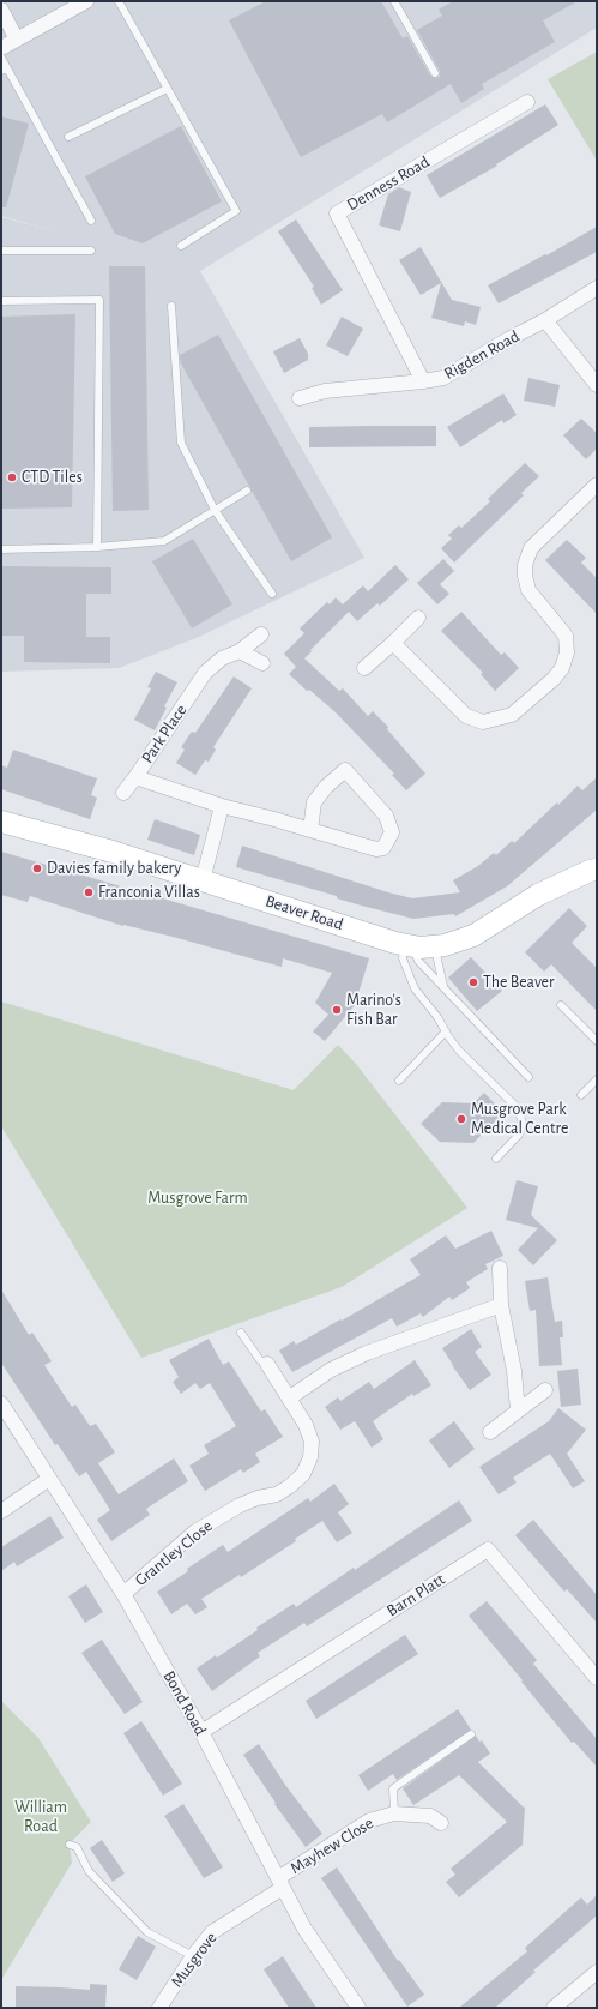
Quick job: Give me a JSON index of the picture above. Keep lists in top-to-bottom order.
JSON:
{
  "streets": {
    "main road": ["Beaver Road"],
    "street": [
      "Denness Road",
      "Rigden Road",
      "Park Place",
      "Grantley Close",
      "Barn Platt",
      "Bond Road",
      "Mayhew Close",
      "Musgrove"
    ]
  },
  "crossings": [
    ["Denness Road", "Rigden Road"],
    ["Grantley Close", "Bond Road"],
    ["Barn Platt", "Bond Road"],
    ["Bond Road", "Mayhew Close"],
    ["Bond Road", "Musgrove"],
    ["Mayhew Close", "Musgrove"]
  ],
  "parks": ["Musgrove Farm", "William Road"],
  "places": [
    "CTD Tiles",
    "Davies family bakery",
    "Franconia Villas",
    "The Beaver",
    "Marino's Fish Bar",
    "Musgrove Park Medical Centre"
  ]
}
